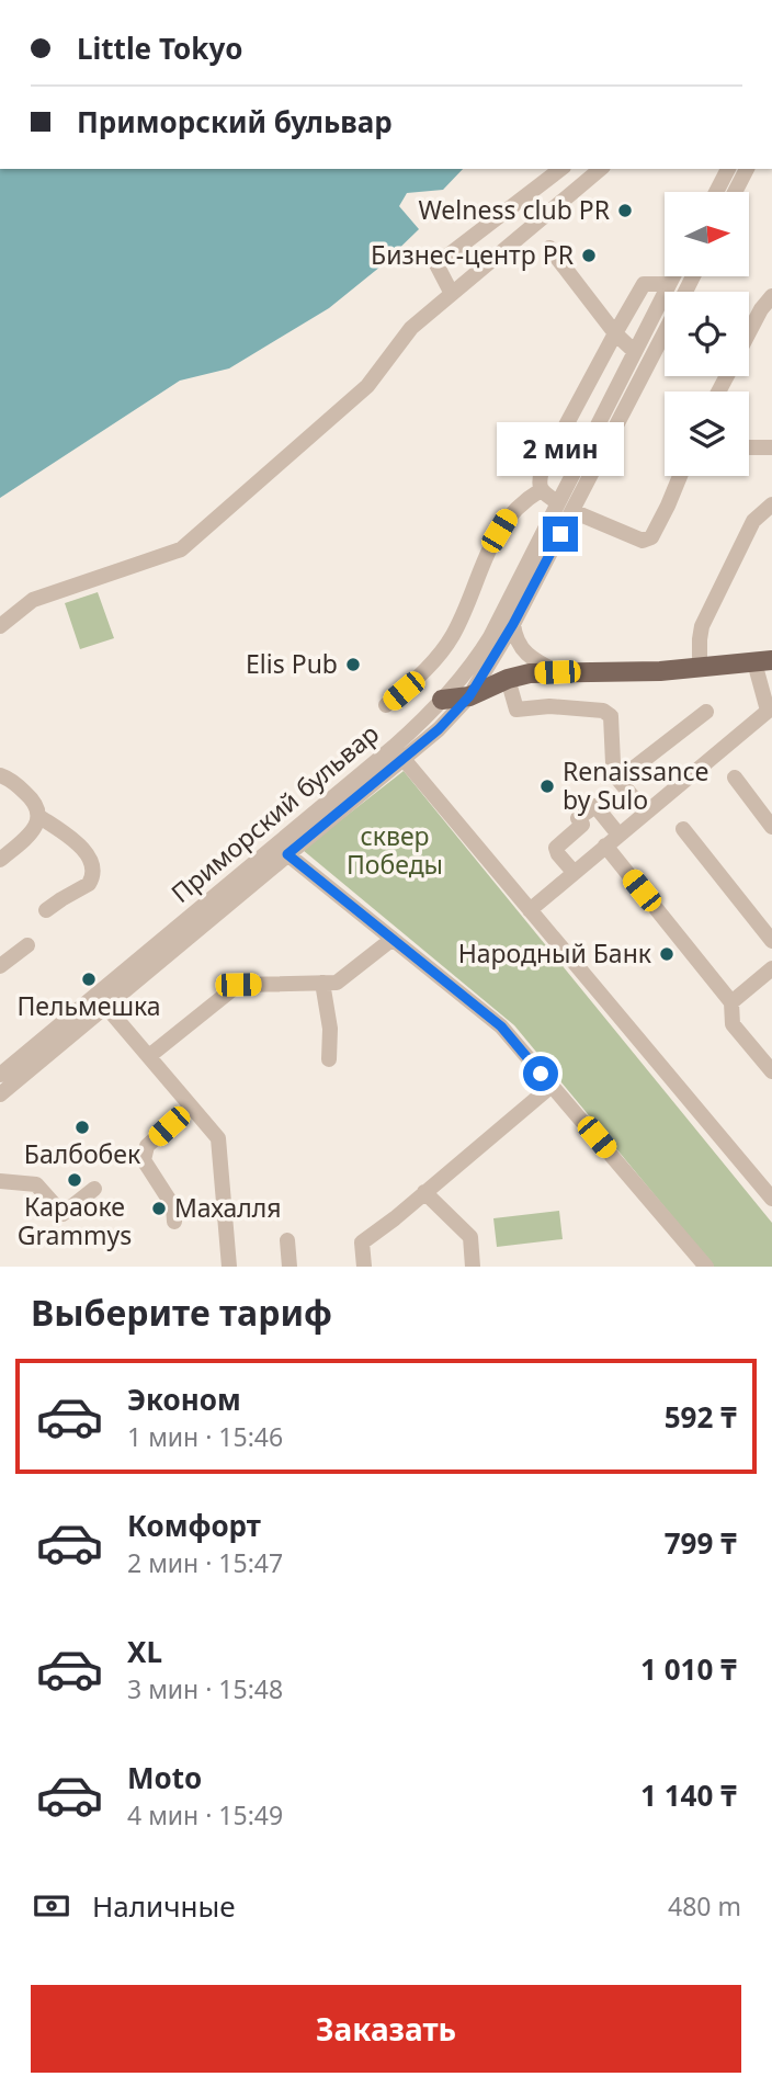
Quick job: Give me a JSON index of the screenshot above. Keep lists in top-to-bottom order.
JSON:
{
  "streets": {
    "street": ["Приморский бульвар"]
  },
  "parks": ["сквер Победы"],
  "places": [
    "Welness club PR",
    "Бизнес-центр PR",
    "Elis Pub",
    "Renaissance by Sulo",
    "Народный Банк",
    "Пельмешка",
    "Балбобек",
    "Караоке Grammys",
    "Махалля"
  ],
  "north": "right",
  "page": {
    "banner": ["Little Tokyo", "Приморский бульвар"],
    "bubble": "2 мин",
    "heading": "Выберите тариф",
    "list": [
      {
        "name": "Эконом",
        "note": "1 мин · 15:46",
        "value": "592 ₸"
      },
      {
        "name": "Комфорт",
        "note": "2 мин · 15:47",
        "value": "799 ₸"
      },
      {
        "name": "XL",
        "note": "3 мин · 15:48",
        "value": "1 010 ₸"
      },
      {
        "name": "Moto",
        "note": "4 мин · 15:49",
        "value": "1 140 ₸"
      }
    ],
    "pay": ["Наличные", "480 m"],
    "buttons": "Заказать"
  }
}
